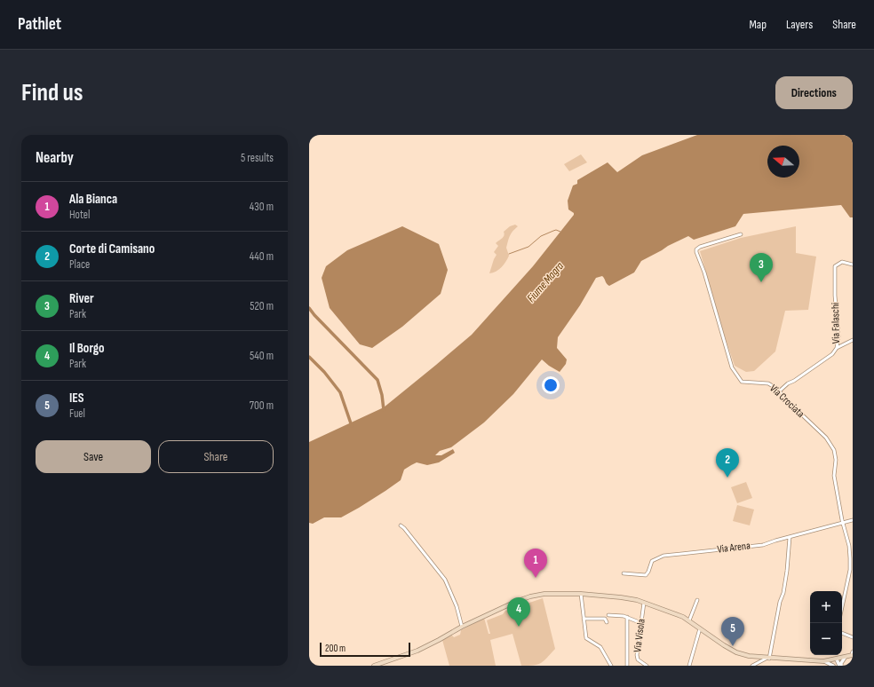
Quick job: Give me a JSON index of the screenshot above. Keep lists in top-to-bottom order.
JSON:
{
  "streets": {
    "street": [
      "Via Falaschi",
      "Via Crociata",
      "Via Arena",
      "Via Visola"
    ]
  },
  "crossings": [
    ["Via Falaschi", "Via Crociata"],
    ["Via Crociata", "Via Arena"]
  ],
  "water": ["Fiume Magra"],
  "scale_bar": "200 m",
  "north": "left",
  "page": {
    "header": "Pathlet",
    "nav": ["Map", "Layers", "Share"],
    "buttons": [
      "Directions",
      ["Save", "Share"]
    ],
    "title": "Find us",
    "heading": ["Nearby", "5 results"],
    "list": [
      {
        "mark": "1",
        "name": "Ala Bianca",
        "note": "Hotel",
        "value": "430 m"
      },
      {
        "mark": "2",
        "name": "Corte di Camisano",
        "note": "Place",
        "value": "440 m"
      },
      {
        "mark": "3",
        "name": "River",
        "note": "Park",
        "value": "520 m"
      },
      {
        "mark": "4",
        "name": "Il Borgo",
        "note": "Park",
        "value": "540 m"
      },
      {
        "mark": "5",
        "name": "IES",
        "note": "Fuel",
        "value": "700 m"
      }
    ],
    "pins": [
      "3",
      "2",
      "1",
      "4",
      "5"
    ],
    "map_buttons": ["+", "−"],
    "scale": "200 m"
  }
}
